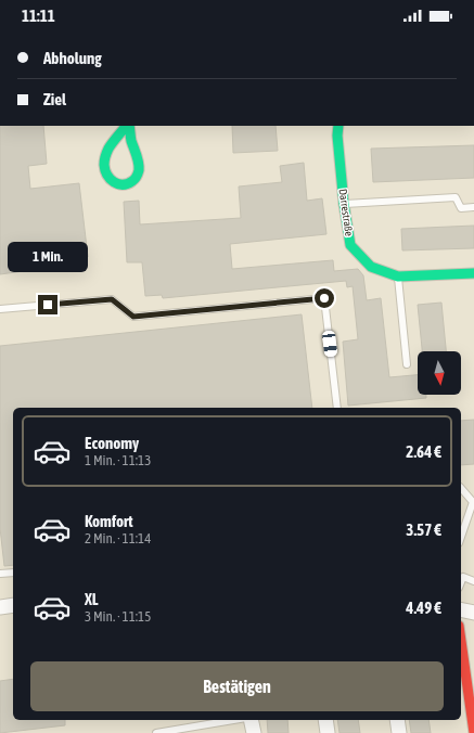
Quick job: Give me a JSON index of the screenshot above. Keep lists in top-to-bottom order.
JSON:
{
  "streets": {
    "street": ["Darrestraße"]
  },
  "north": "bottom",
  "page": {
    "status": "11:11",
    "banner": ["Abholung", "Ziel"],
    "bubble": "1 Min.",
    "list": [
      {
        "name": "Economy",
        "note": "1 Min. · 11:13",
        "value": "2.64 €"
      },
      {
        "name": "Komfort",
        "note": "2 Min. · 11:14",
        "value": "3.57 €"
      },
      {
        "name": "XL",
        "note": "3 Min. · 11:15",
        "value": "4.49 €"
      }
    ],
    "buttons": "Bestätigen"
  }
}
